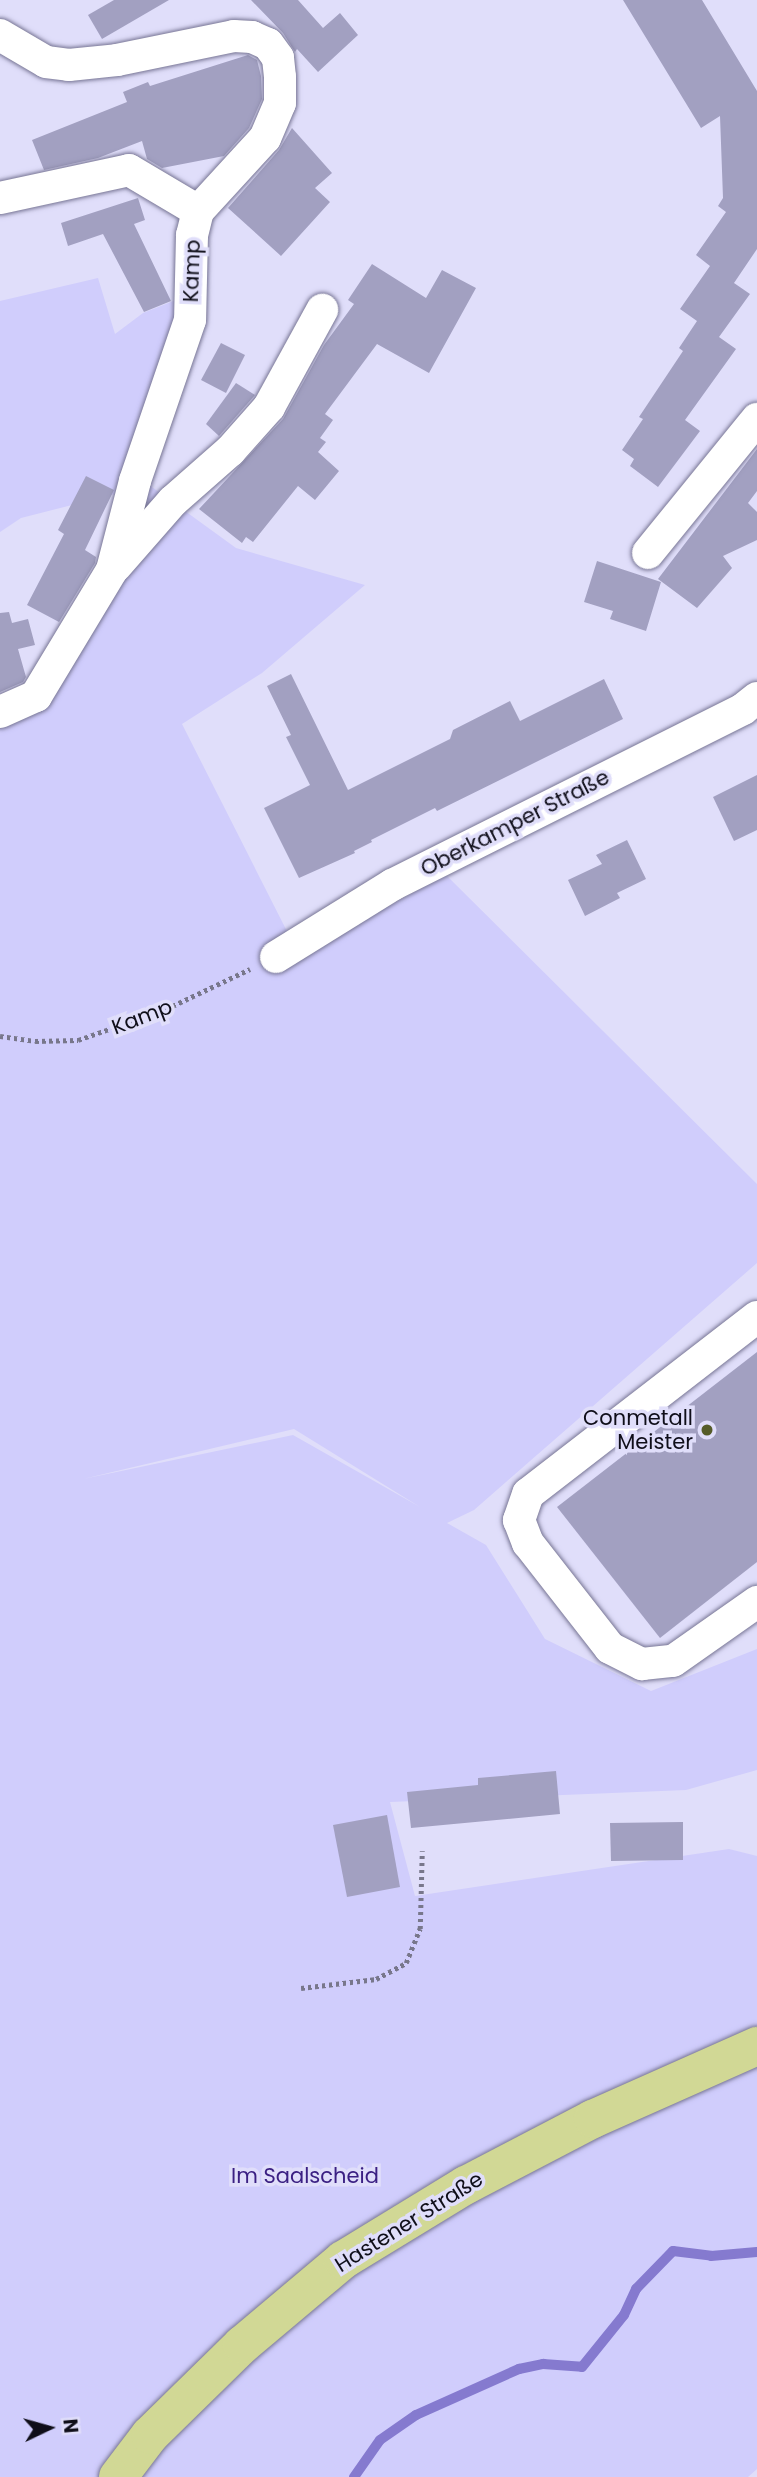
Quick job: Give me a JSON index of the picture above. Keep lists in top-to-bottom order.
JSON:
{
  "streets": {
    "main road": ["Hastener Straße"],
    "street": ["Kamp", "Oberkamper Straße"]
  },
  "crossings": [
    ["Kamp", "Oberkamper Straße"]
  ],
  "parks": ["Im Saalscheid"],
  "places": ["Conmetall Meister"],
  "north": "right"
}
